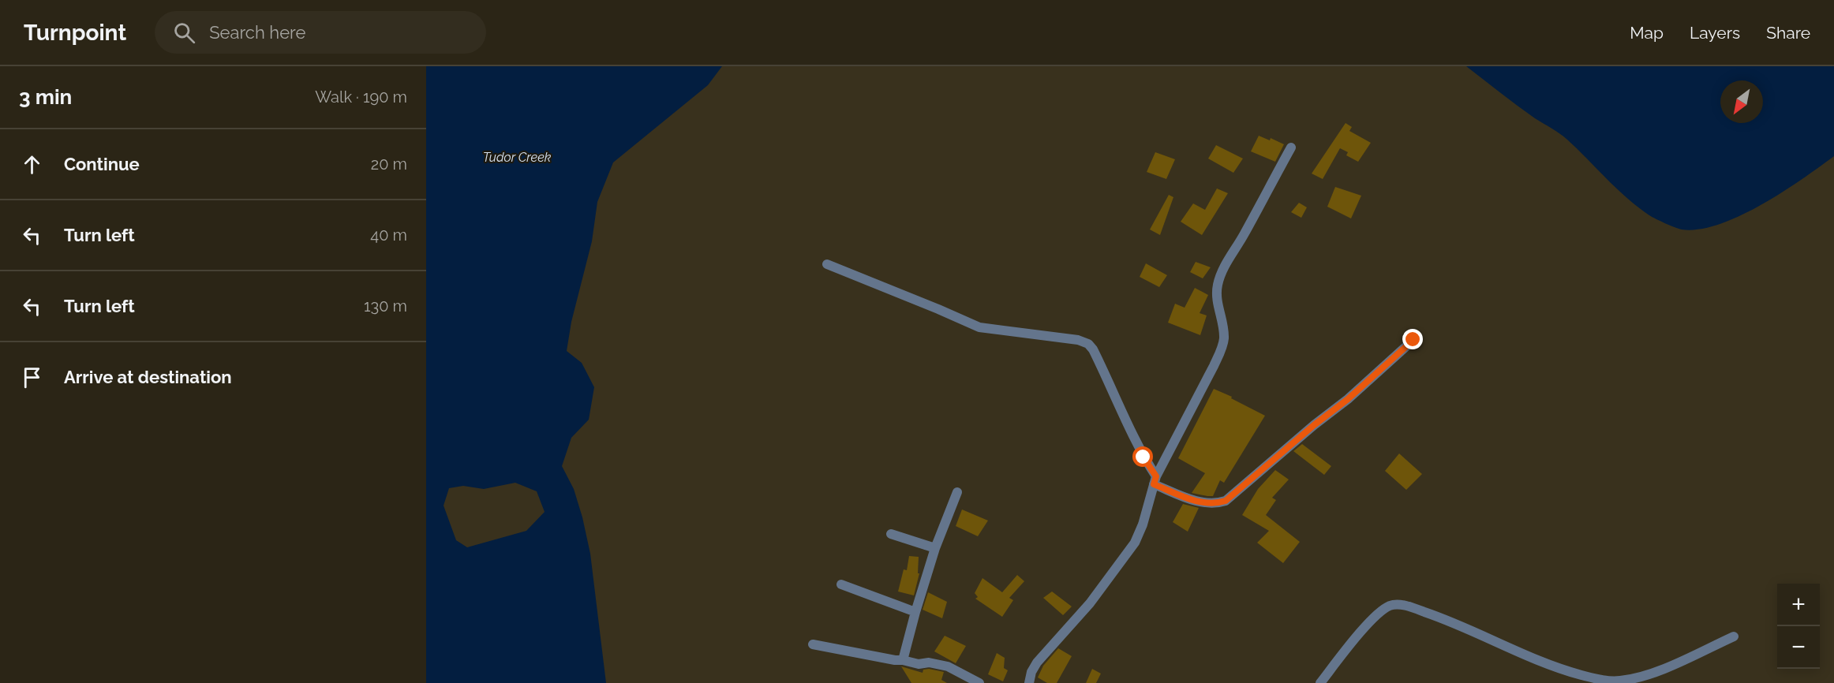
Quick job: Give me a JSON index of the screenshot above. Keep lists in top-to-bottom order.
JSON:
{
  "water": ["Tudor Creek"],
  "north": "bottom left",
  "page": {
    "header": "Turnpoint",
    "search": "Search here",
    "nav": ["Map", "Layers", "Share"],
    "heading": ["3 min", "Walk · 190 m"],
    "list": [
      ["Continue", "20 m"],
      ["Turn left", "40 m"],
      ["Turn left", "130 m"],
      "Arrive at destination"
    ],
    "map_buttons": ["+", "−"]
  }
}
